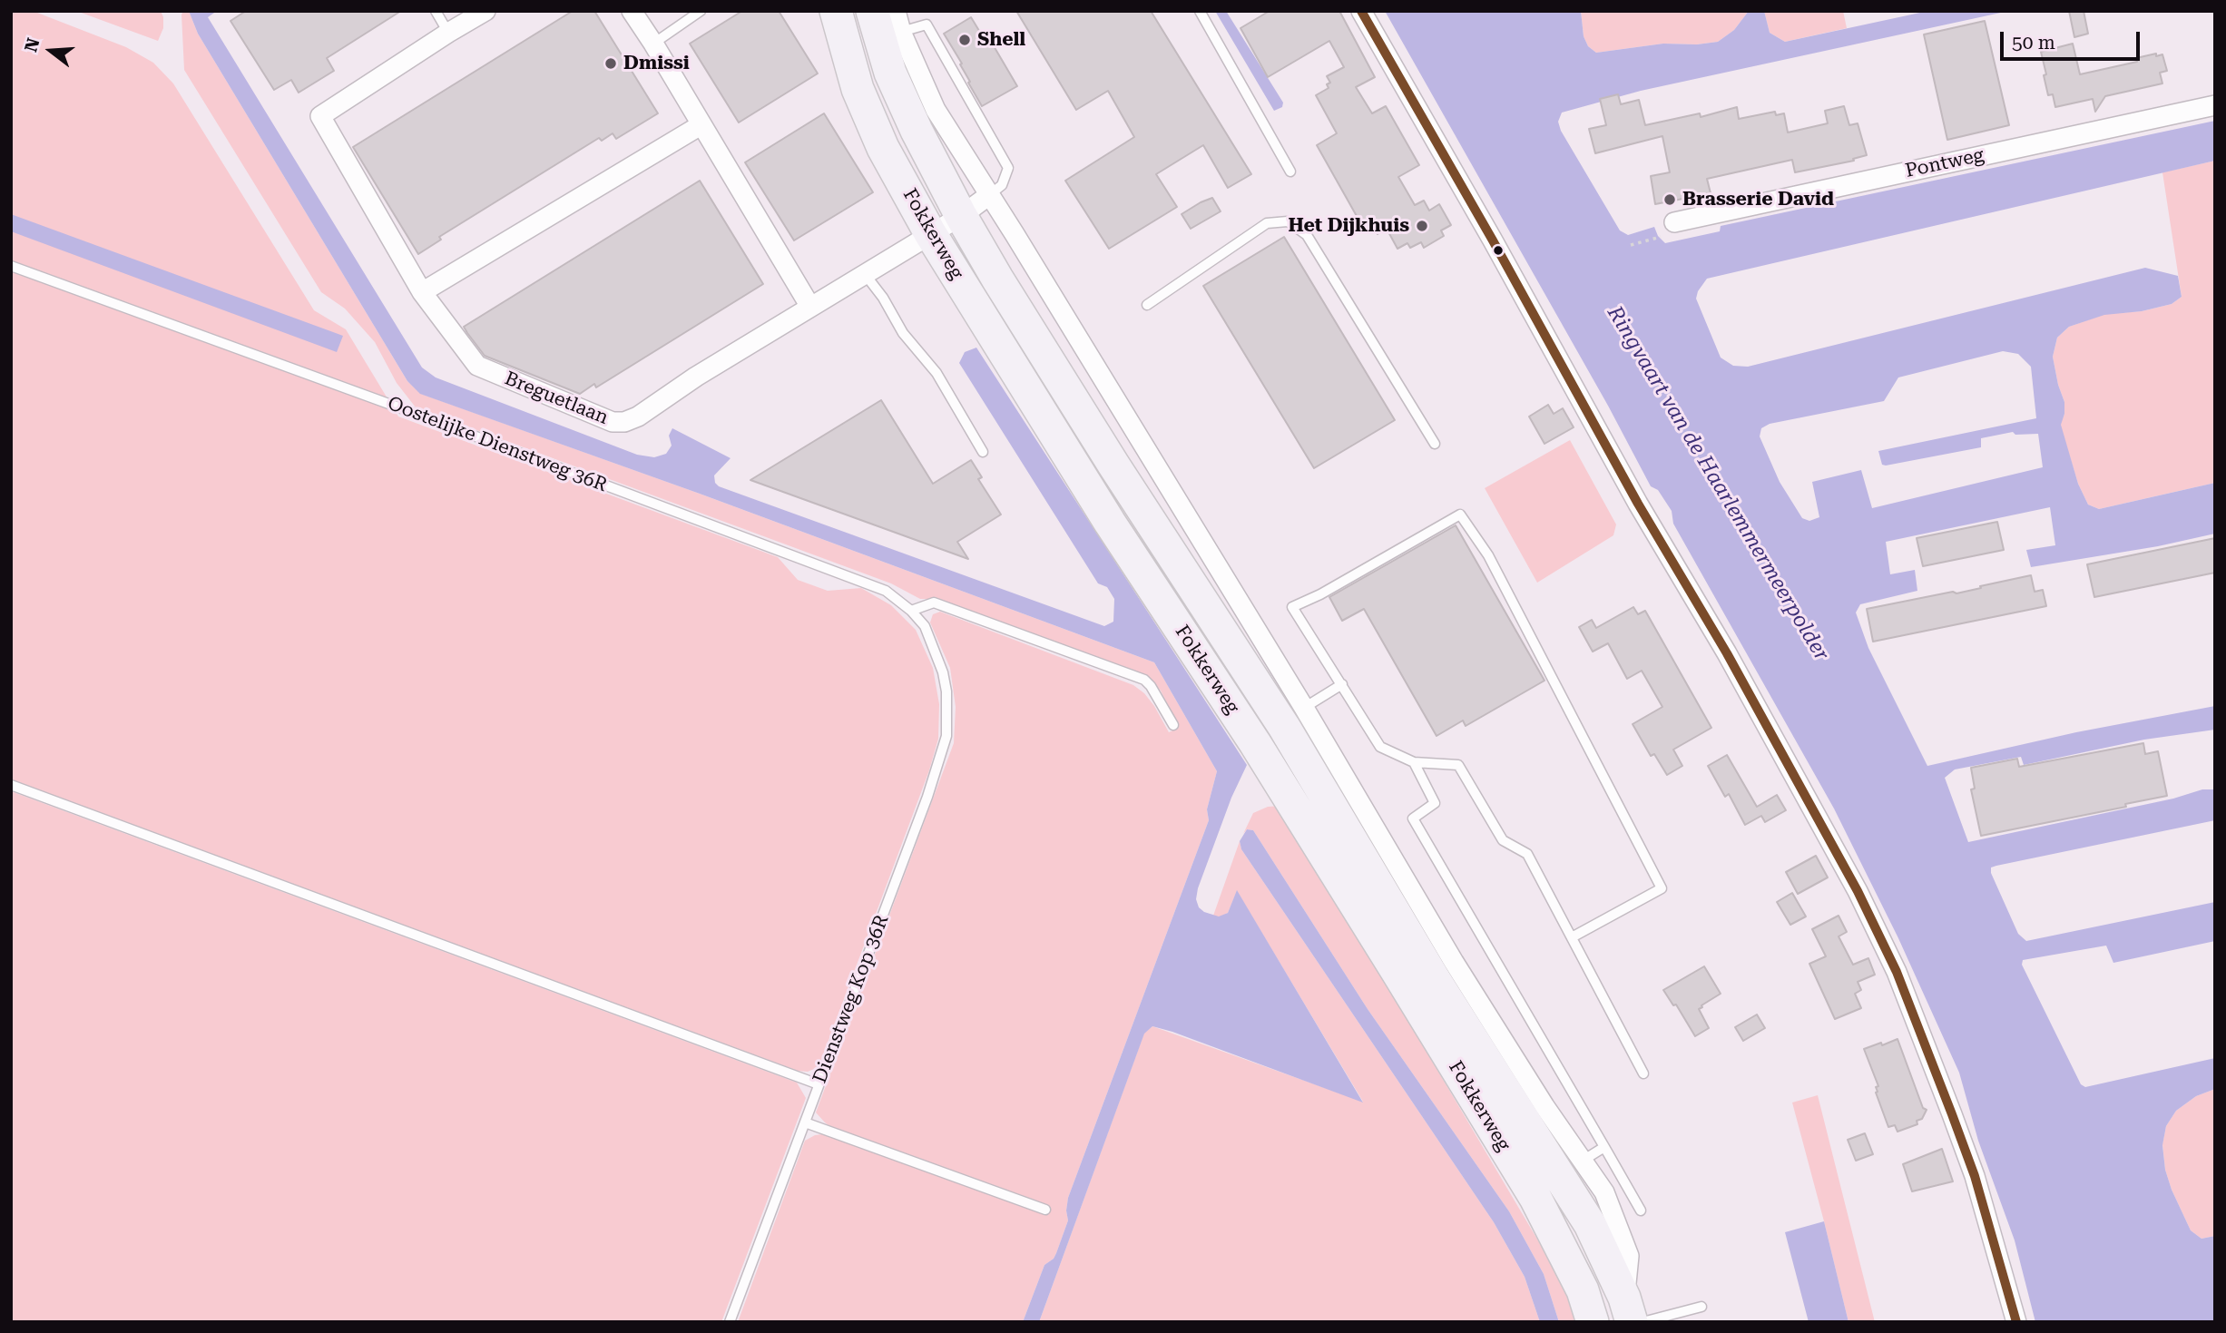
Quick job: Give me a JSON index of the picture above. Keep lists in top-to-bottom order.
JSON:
{
  "streets": {
    "main road": ["Fokkerweg"],
    "street": ["Pontweg", "Breguetlaan"],
    "lane": ["Oostelijke Dienstweg 36R", "Dienstweg Kop 36R"]
  },
  "crossings": [
    ["Fokkerweg", "Breguetlaan"],
    ["Oostelijke Dienstweg 36R", "Dienstweg Kop 36R"]
  ],
  "water": ["Ringvaart van de Haarlemmermeerpolder"],
  "places": [
    "Shell",
    "Dmissi",
    "Brasserie David",
    "Het Dijkhuis"
  ],
  "scale_bar": "50 m",
  "north": "left"
}
